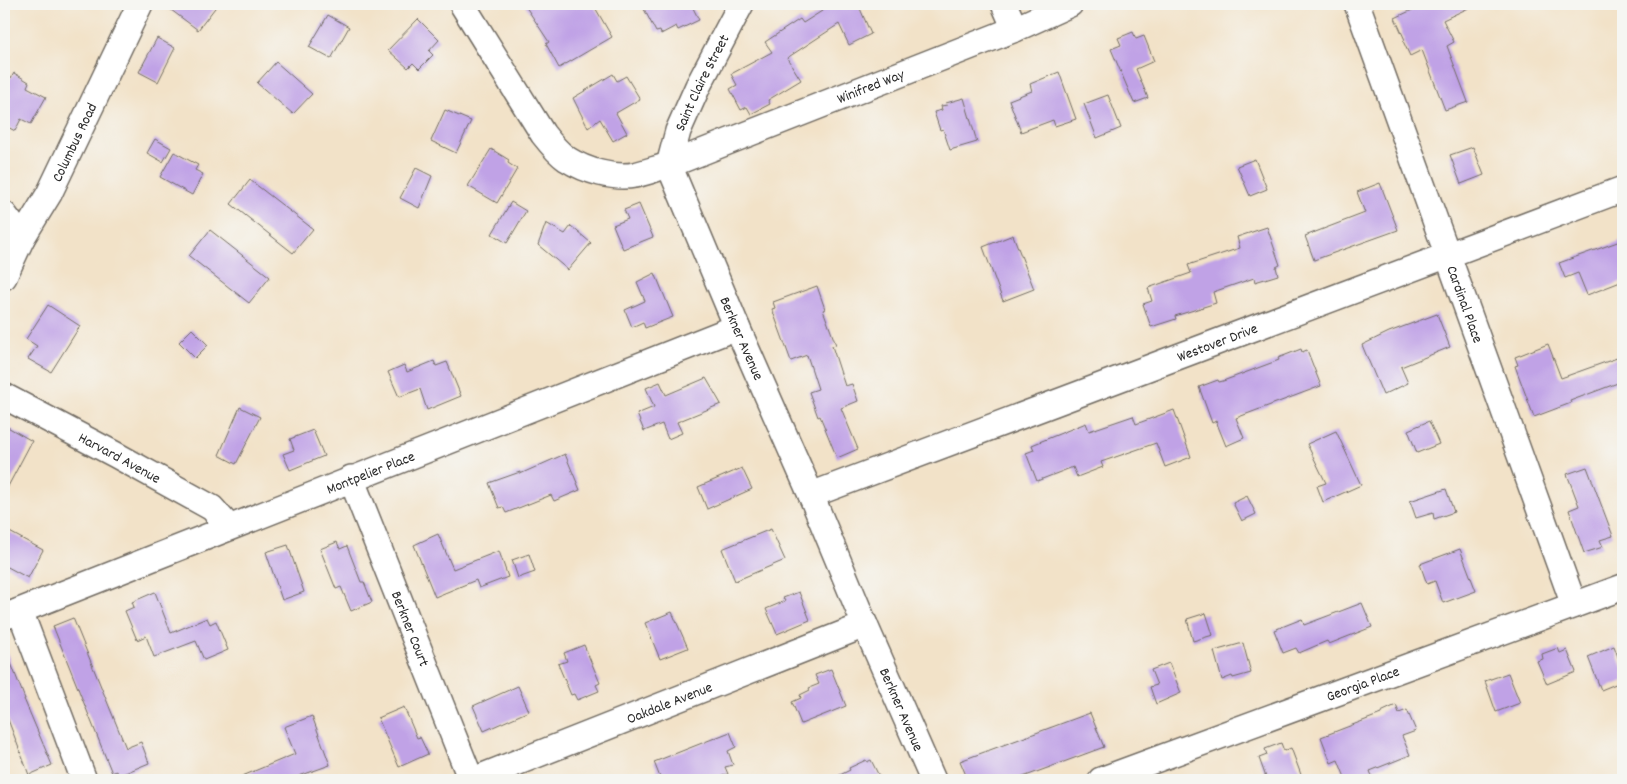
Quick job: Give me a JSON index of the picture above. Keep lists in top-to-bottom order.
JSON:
{
  "streets": {
    "street": [
      "Saint Claire Street",
      "Winifred Way",
      "Columbus Road",
      "Cardinal Place",
      "Berkner Avenue",
      "Westover Drive",
      "Harvard Avenue",
      "Montpelier Place",
      "Berkner Court",
      "Georgia Place",
      "Oakdale Avenue"
    ]
  },
  "crossings": [
    ["Saint Claire Street", "Winifred Way"],
    ["Saint Claire Street", "Berkner Avenue"],
    ["Winifred Way", "Berkner Avenue"],
    ["Cardinal Place", "Westover Drive"],
    ["Cardinal Place", "Georgia Place"],
    ["Berkner Avenue", "Westover Drive"],
    ["Berkner Avenue", "Montpelier Place"],
    ["Berkner Avenue", "Oakdale Avenue"],
    ["Harvard Avenue", "Montpelier Place"],
    ["Montpelier Place", "Berkner Court"],
    ["Berkner Court", "Oakdale Avenue"]
  ]
}
